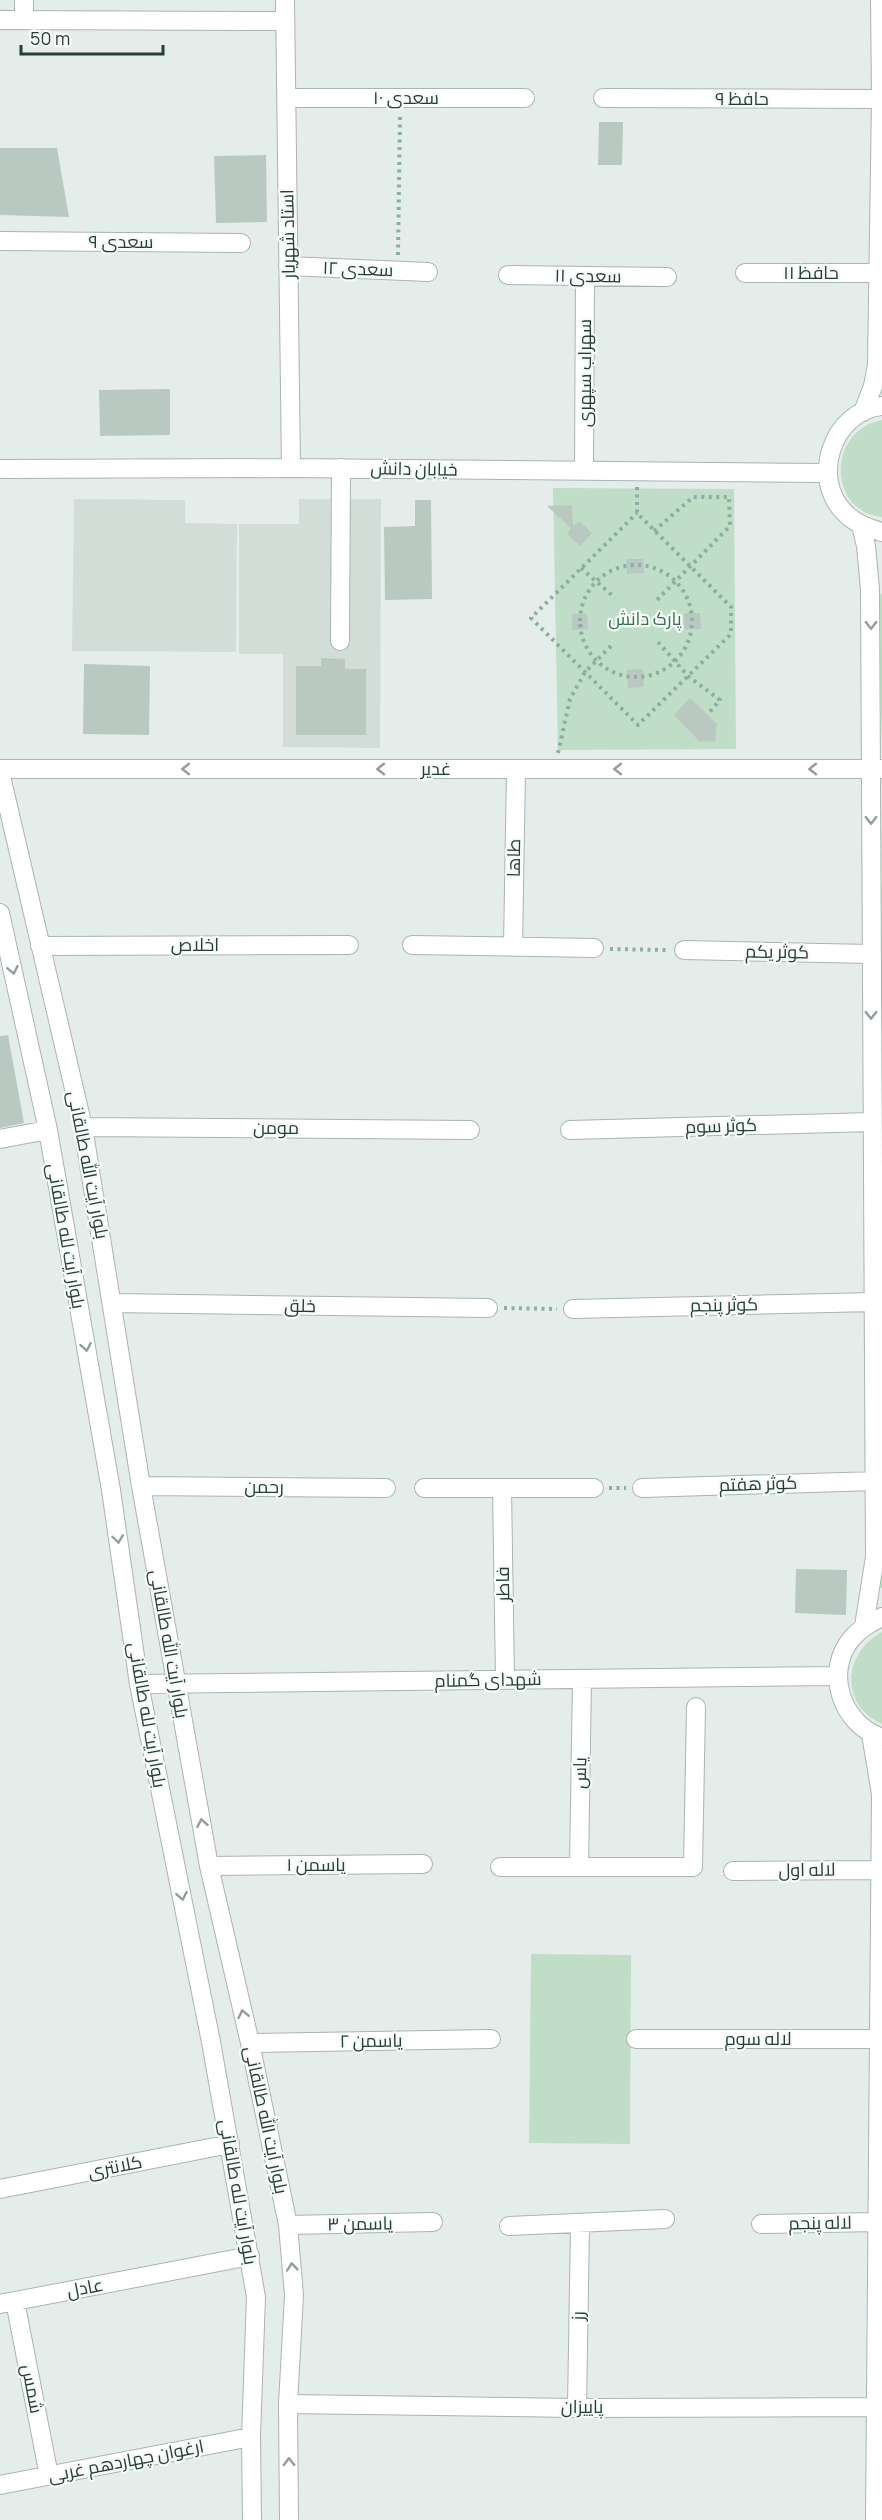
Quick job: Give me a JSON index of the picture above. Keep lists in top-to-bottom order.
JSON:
{
  "streets": {
    "street": [
      "سعدی ۱۰",
      "حافظ ۹",
      "استاد شهریار",
      "سعدی ۹",
      "سعدی ۱۲",
      "حافظ ۱۱",
      "سعدی ۱۱",
      "سهراب سپهری",
      "خیابان دانش",
      "غدیر",
      "طاها",
      "اخلاص",
      "کوثر یکم",
      "کوثر سوم",
      "مومن",
      "بلوار آیت الله طالقانی",
      "بلوار آیت لله طالقانی",
      "کوثر پنجم",
      "خلق",
      "کوثر هفتم",
      "رحمن",
      "فاطر",
      "شهدای گمنام",
      "یاس",
      "یاسمن ۱",
      "لاله اول",
      "لاله سوم",
      "یاسمن ۲",
      "کلانتری",
      "لاله پنجم",
      "یاسمن ۳",
      "عادل",
      "رز",
      "شمس",
      "پاییزان",
      "ارغوان چهاردهم غربی"
    ]
  },
  "crossings": [
    ["سعدی ۱۰", "استاد شهریار"],
    ["استاد شهریار", "سعدی ۱۲"],
    ["استاد شهریار", "خیابان دانش"],
    ["سعدی ۱۱", "سهراب سپهری"],
    ["سهراب سپهری", "خیابان دانش"],
    ["غدیر", "طاها"],
    ["غدیر", "بلوار آیت الله طالقانی"],
    ["اخلاص", "بلوار آیت الله طالقانی"],
    ["مومن", "بلوار آیت الله طالقانی"],
    ["بلوار آیت الله طالقانی", "خلق"],
    ["بلوار آیت الله طالقانی", "رحمن"],
    ["بلوار آیت الله طالقانی", "شهدای گمنام"],
    ["بلوار آیت الله طالقانی", "یاسمن ۱"],
    ["بلوار آیت الله طالقانی", "یاسمن ۲"],
    ["بلوار آیت الله طالقانی", "یاسمن ۳"],
    ["بلوار آیت الله طالقانی", "پاییزان"],
    ["بلوار آیت لله طالقانی", "شهدای گمنام"],
    ["بلوار آیت لله طالقانی", "کلانتری"],
    ["بلوار آیت لله طالقانی", "عادل"],
    ["بلوار آیت لله طالقانی", "ارغوان چهاردهم غربی"],
    ["فاطر", "شهدای گمنام"],
    ["شهدای گمنام", "یاس"],
    ["عادل", "شمس"],
    ["رز", "پاییزان"],
    ["شمس", "ارغوان چهاردهم غربی"]
  ],
  "one_way": ["غدیر", "بلوار آیت الله طالقانی", "بلوار آیت لله طالقانی"],
  "parks": ["پارک دانش"],
  "scale_bar": "50 m"
}
